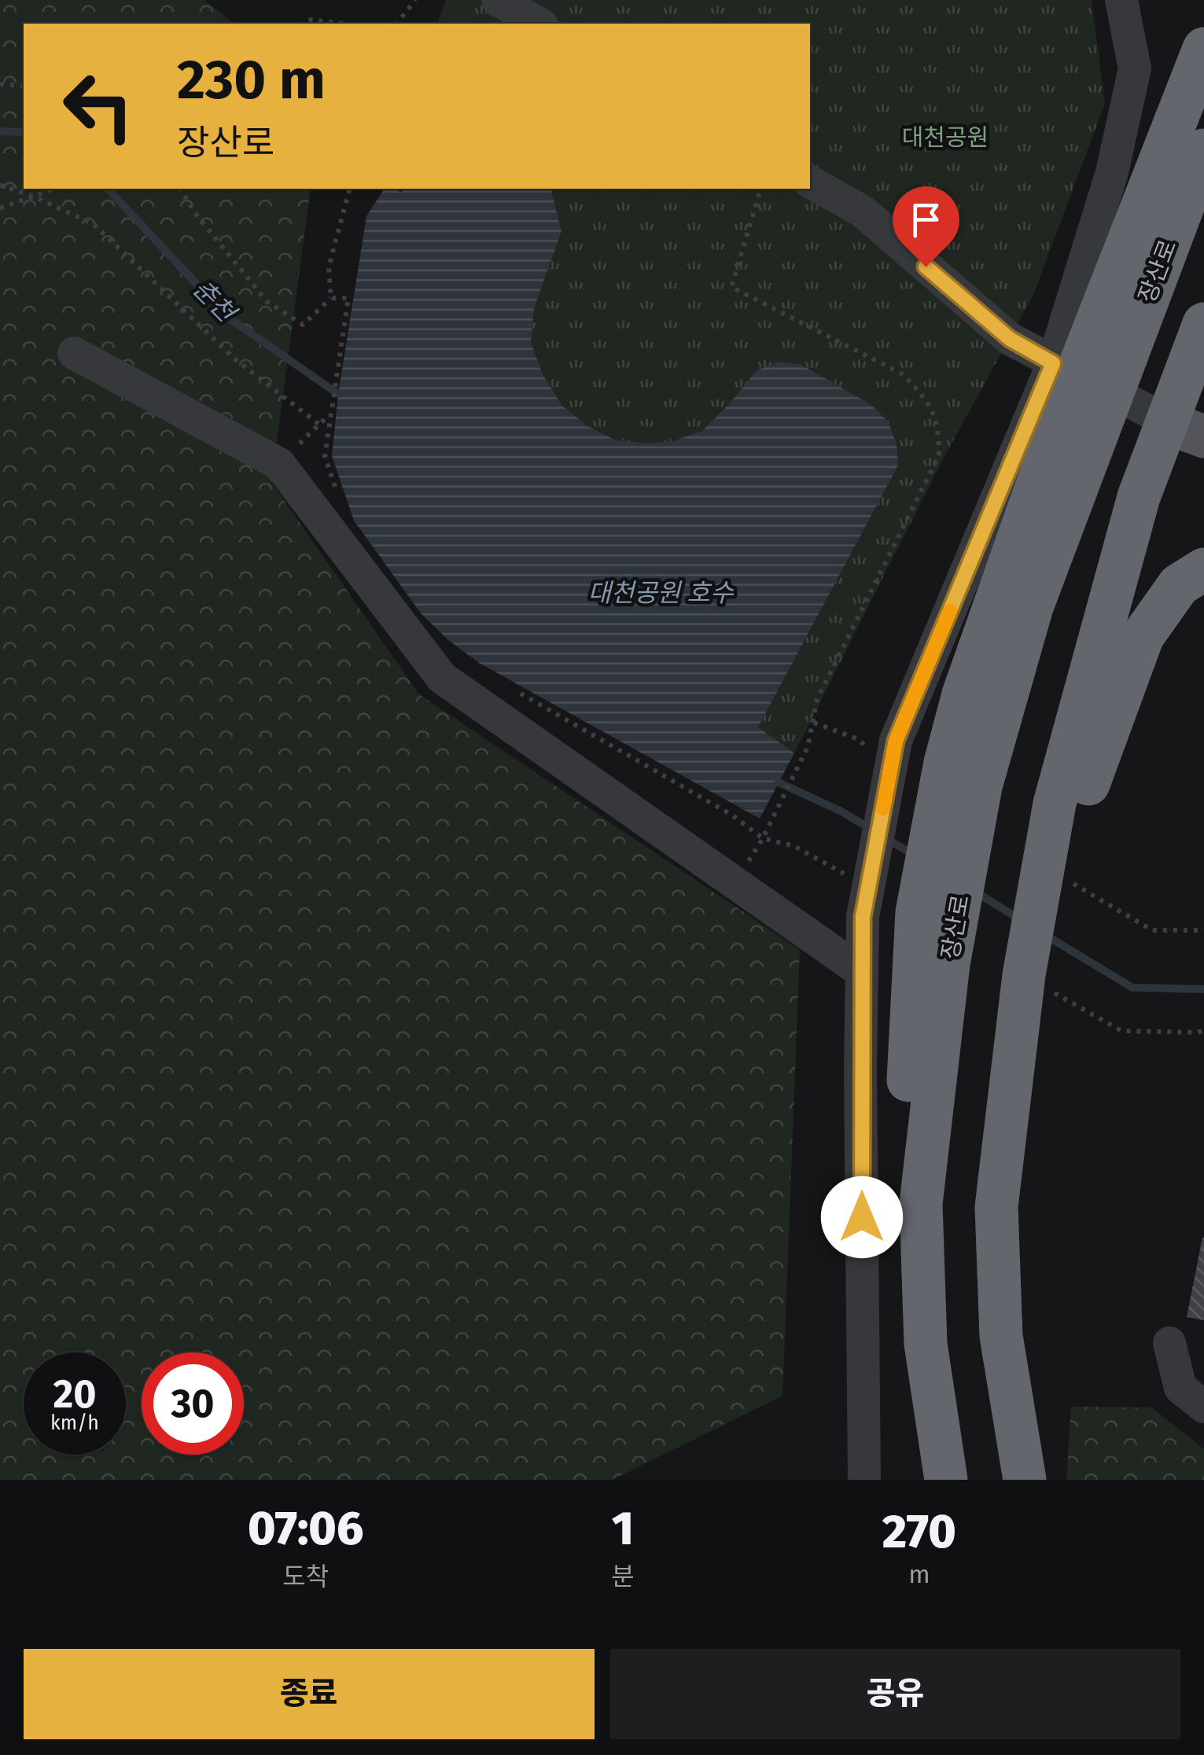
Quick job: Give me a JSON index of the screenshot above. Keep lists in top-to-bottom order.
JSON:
{
  "streets": {
    "highway": ["장산로"]
  },
  "water": ["춘천", "대천공원 호수"],
  "parks": ["대천공원"],
  "page": {
    "turn": ["230 m", "장산로"],
    "speed": "20 km/h",
    "limit": "30",
    "eta": [
      "07:06",
      "도착",
      "1",
      "분",
      "270",
      "m"
    ],
    "buttons": ["종료", "공유"]
  }
}
